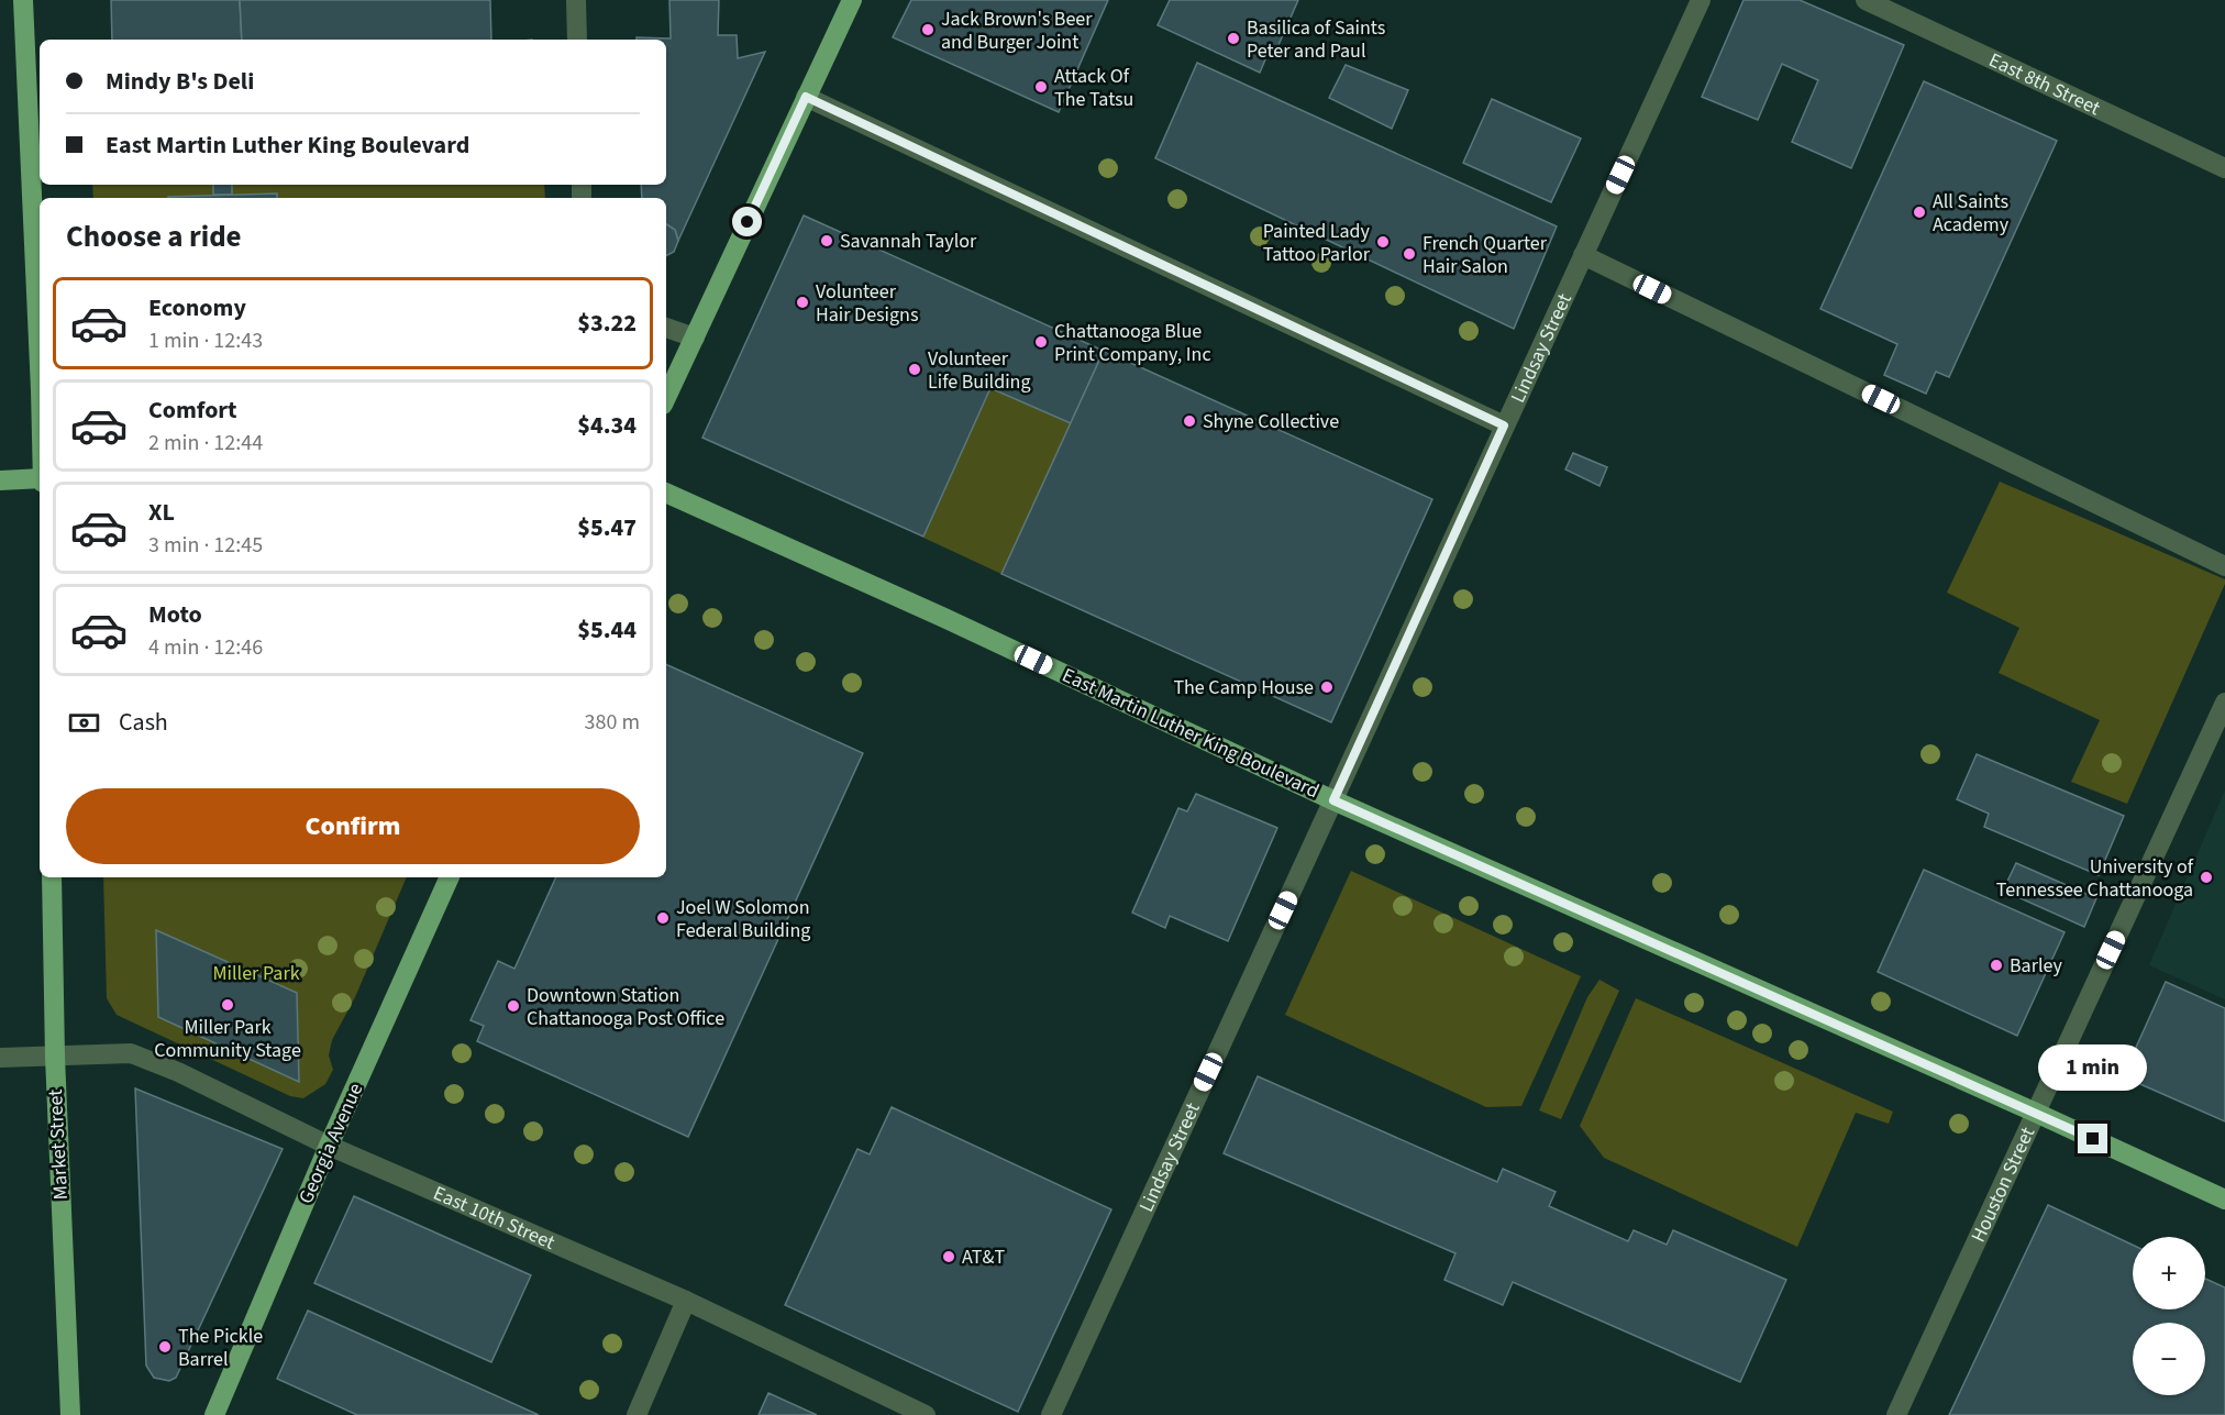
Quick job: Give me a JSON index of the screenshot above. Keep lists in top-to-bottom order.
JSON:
{
  "streets": {
    "main road": ["East Martin Luther King Boulevard", "Georgia Avenue", "Market Street"],
    "street": [
      "East 8th Street",
      "Lindsay Street",
      "Houston Street",
      "East 10th Street"
    ]
  },
  "crossings": [
    ["Lindsay Street", "East Martin Luther King Boulevard"],
    ["East Martin Luther King Boulevard", "Houston Street"],
    ["Georgia Avenue", "East 10th Street"],
    ["Market Street", "East 10th Street"]
  ],
  "parks": ["Miller Park"],
  "places": [
    "Jack Brown's Beer and Burger Joint",
    "Basilica of Saints Peter and Paul",
    "Attack Of The Tatsu",
    "All Saints Academy",
    "Savannah Taylor",
    "Painted Lady Tattoo Parlor",
    "French Quarter Hair Salon",
    "Volunteer Hair Designs",
    "Chattanooga Blue Print Company, Inc",
    "Volunteer Life Building",
    "Shyne Collective",
    "The Camp House",
    "University of Tennessee Chattanooga",
    "Joel W Solomon Federal Building",
    "Barley",
    "Miller Park Community Stage",
    "Downtown Station Chattanooga Post Office",
    "AT&T",
    "The Pickle Barrel"
  ],
  "page": {
    "banner": ["Mindy B's Deli", "East Martin Luther King Boulevard"],
    "heading": "Choose a ride",
    "list": [
      {
        "name": "Economy",
        "note": "1 min · 12:43",
        "value": "$3.22"
      },
      {
        "name": "Comfort",
        "note": "2 min · 12:44",
        "value": "$4.34"
      },
      {
        "name": "XL",
        "note": "3 min · 12:45",
        "value": "$5.47"
      },
      {
        "name": "Moto",
        "note": "4 min · 12:46",
        "value": "$5.44"
      }
    ],
    "pay": ["Cash", "380 m"],
    "buttons": "Confirm",
    "bubble": "1 min",
    "map_buttons": ["+", "−"]
  }
}
